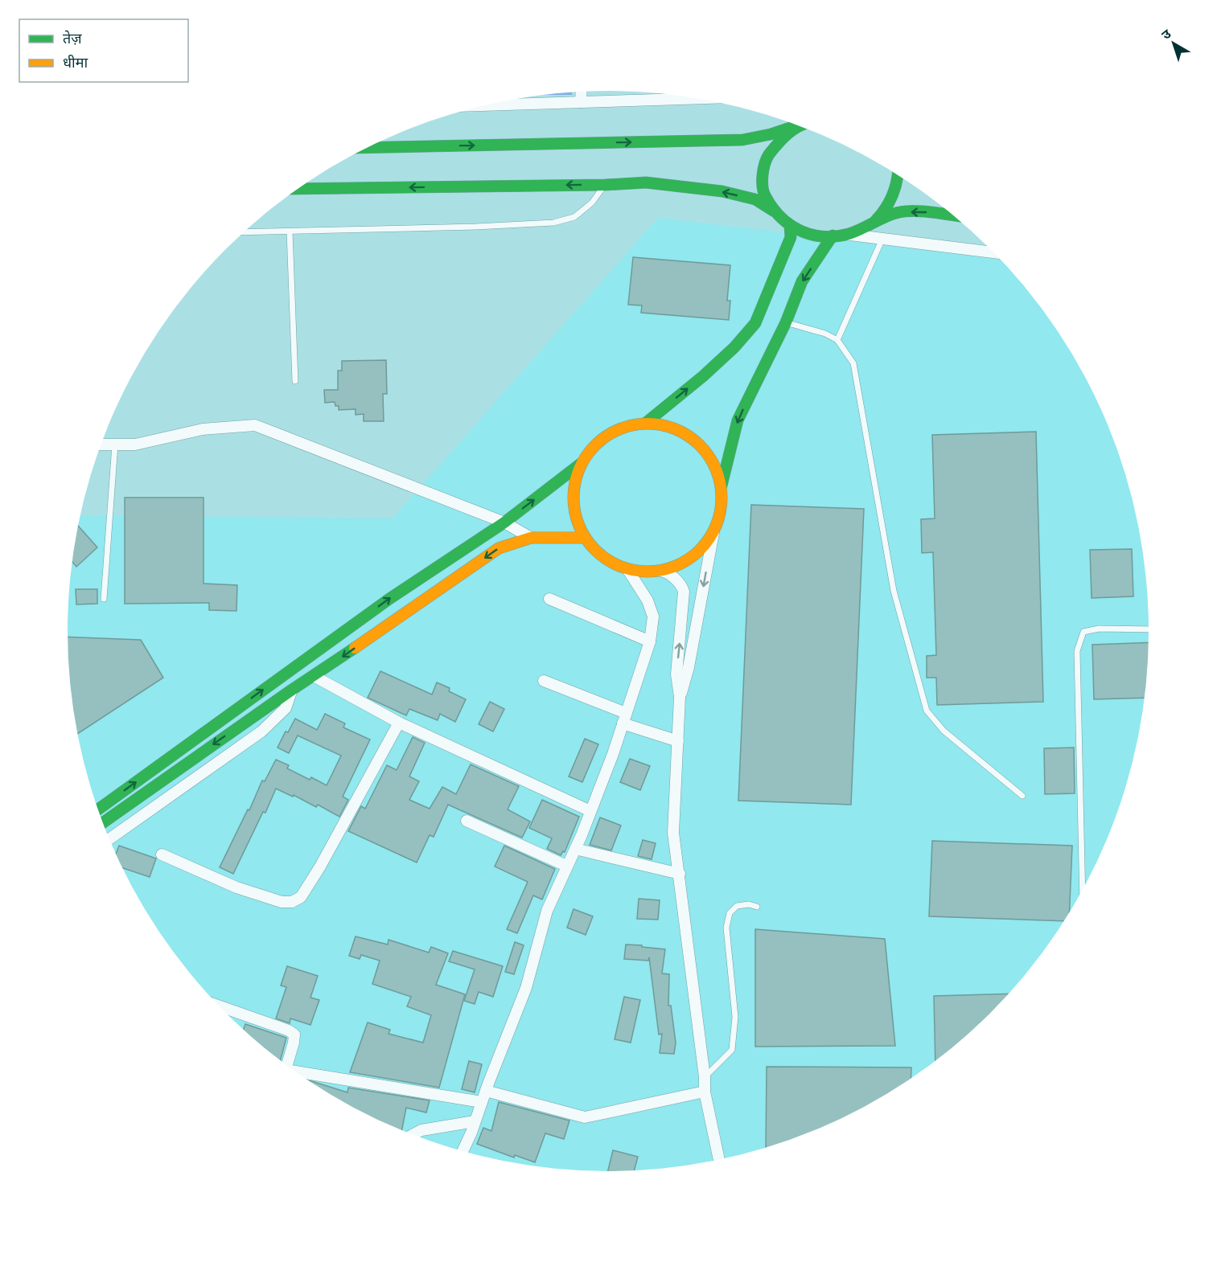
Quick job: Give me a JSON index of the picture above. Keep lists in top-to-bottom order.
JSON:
{
  "legend": ["तेज़", "धीमा"],
  "north": "top left"
}
